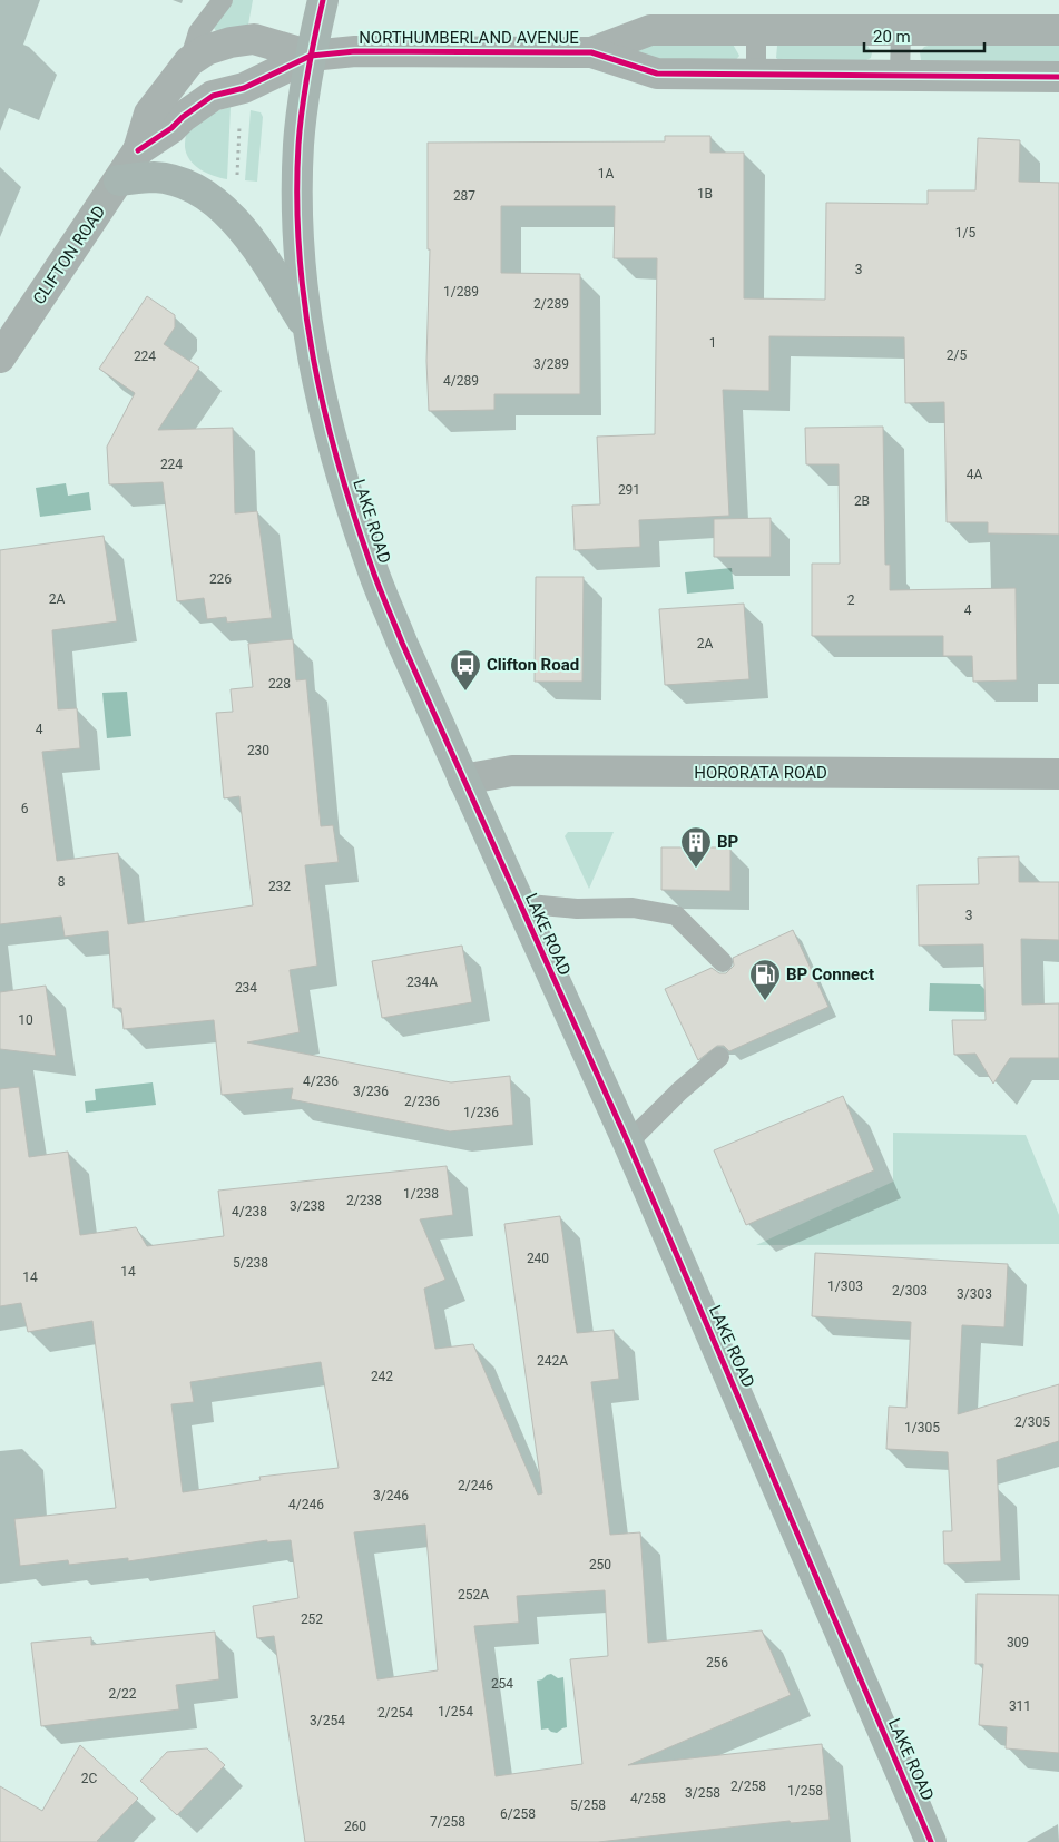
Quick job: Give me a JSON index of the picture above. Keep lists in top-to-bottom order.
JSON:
{
  "streets": {
    "main road": ["LAKE ROAD"],
    "street": ["NORTHUMBERLAND AVENUE", "CLIFTON ROAD", "HORORATA ROAD"]
  },
  "crossings": [
    ["NORTHUMBERLAND AVENUE", "CLIFTON ROAD"],
    ["NORTHUMBERLAND AVENUE", "LAKE ROAD"],
    ["CLIFTON ROAD", "LAKE ROAD"],
    ["LAKE ROAD", "HORORATA ROAD"]
  ],
  "places": {
    "bus stop": ["Clifton Road"],
    "building": ["BP"],
    "fuel station": ["BP Connect"]
  },
  "house_numbers": [
    "1A",
    "1B",
    "287",
    "1/5",
    "3",
    "1/289",
    "2/289",
    "1",
    "2/5",
    "224",
    "3/289",
    "4/289",
    "224",
    "4A",
    "291",
    "2B",
    "226",
    "2A",
    "2",
    "4",
    "2A",
    "228",
    "4",
    "230",
    "6",
    "8",
    "232",
    "3",
    "234A",
    "234",
    "10",
    "4/236",
    "3/236",
    "2/236",
    "1/236",
    "1/238",
    "2/238",
    "3/238",
    "4/238",
    "240",
    "5/238",
    "14",
    "14",
    "1/303",
    "2/303",
    "3/303",
    "242A",
    "242",
    "2/305",
    "1/305",
    "2/246",
    "3/246",
    "4/246",
    "250",
    "252A",
    "252",
    "309",
    "256",
    "254",
    "2/22",
    "311",
    "1/254",
    "2/254",
    "3/254",
    "2C",
    "2/258",
    "1/258",
    "3/258",
    "4/258",
    "5/258",
    "6/258",
    "7/258",
    "260"
  ],
  "scale_bar": "20 m"
}
